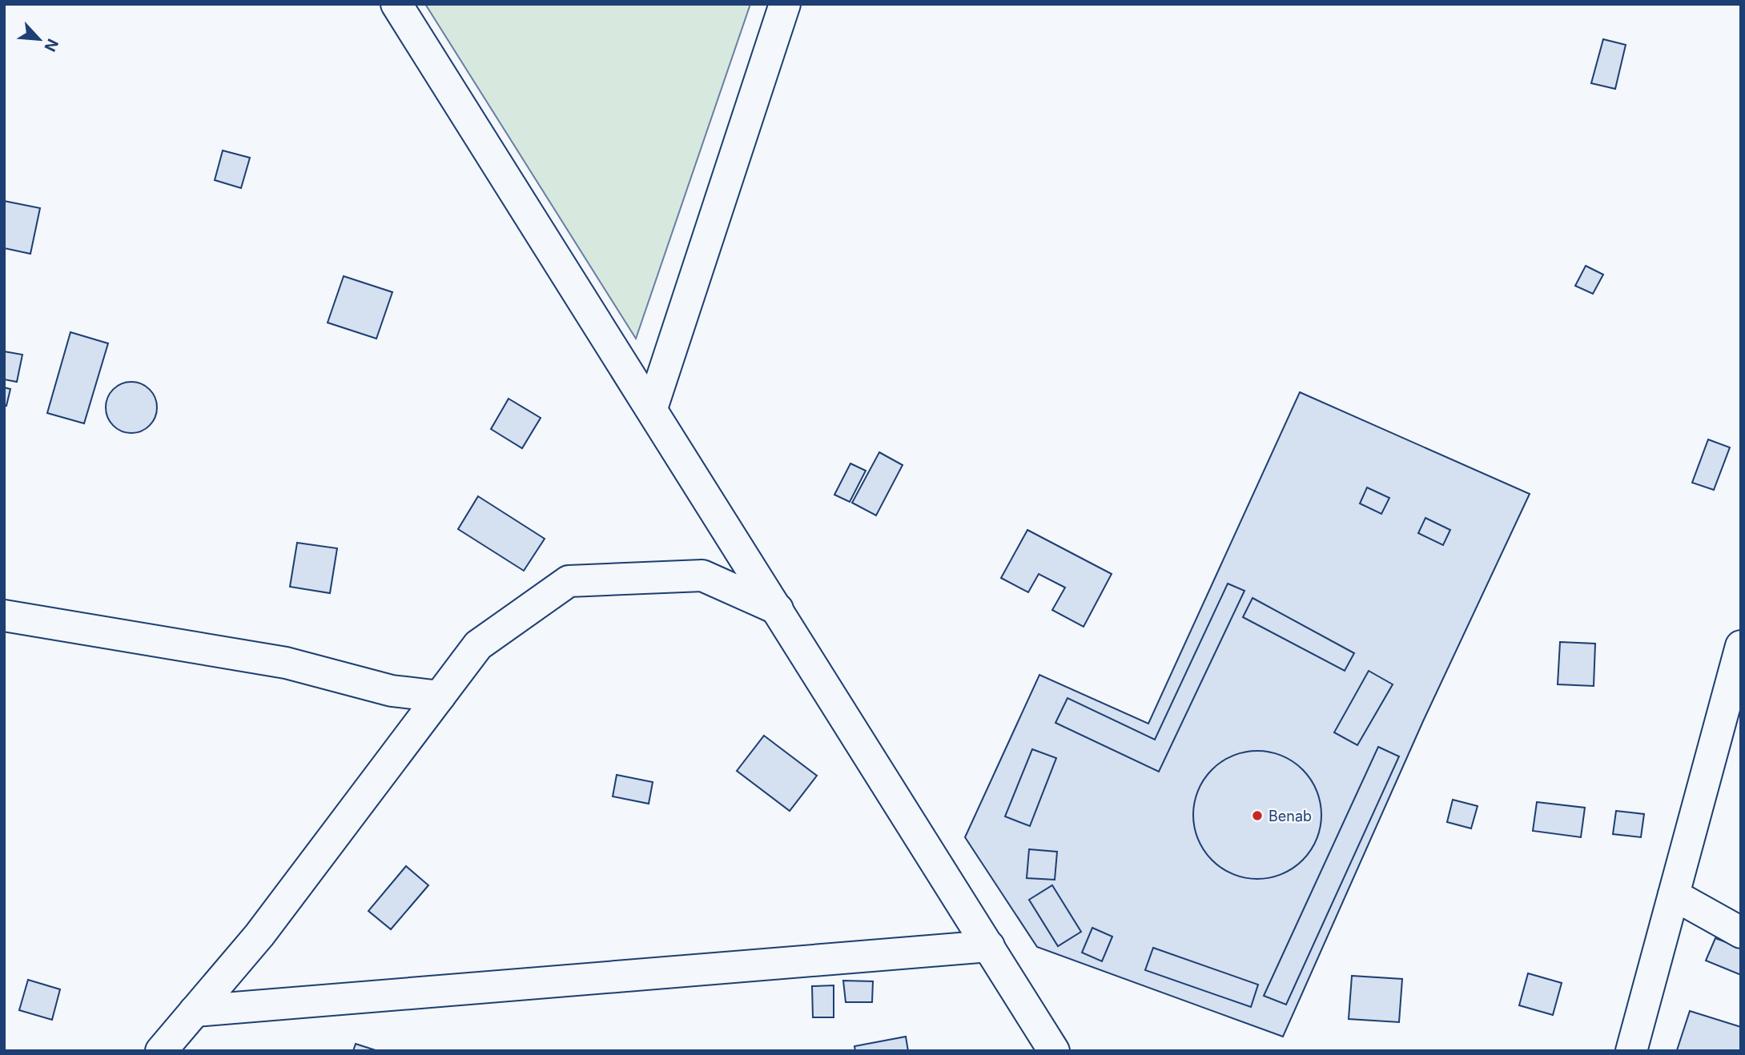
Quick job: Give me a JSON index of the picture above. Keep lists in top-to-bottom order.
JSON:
{
  "places": ["Benab"],
  "north": "bottom right"
}
